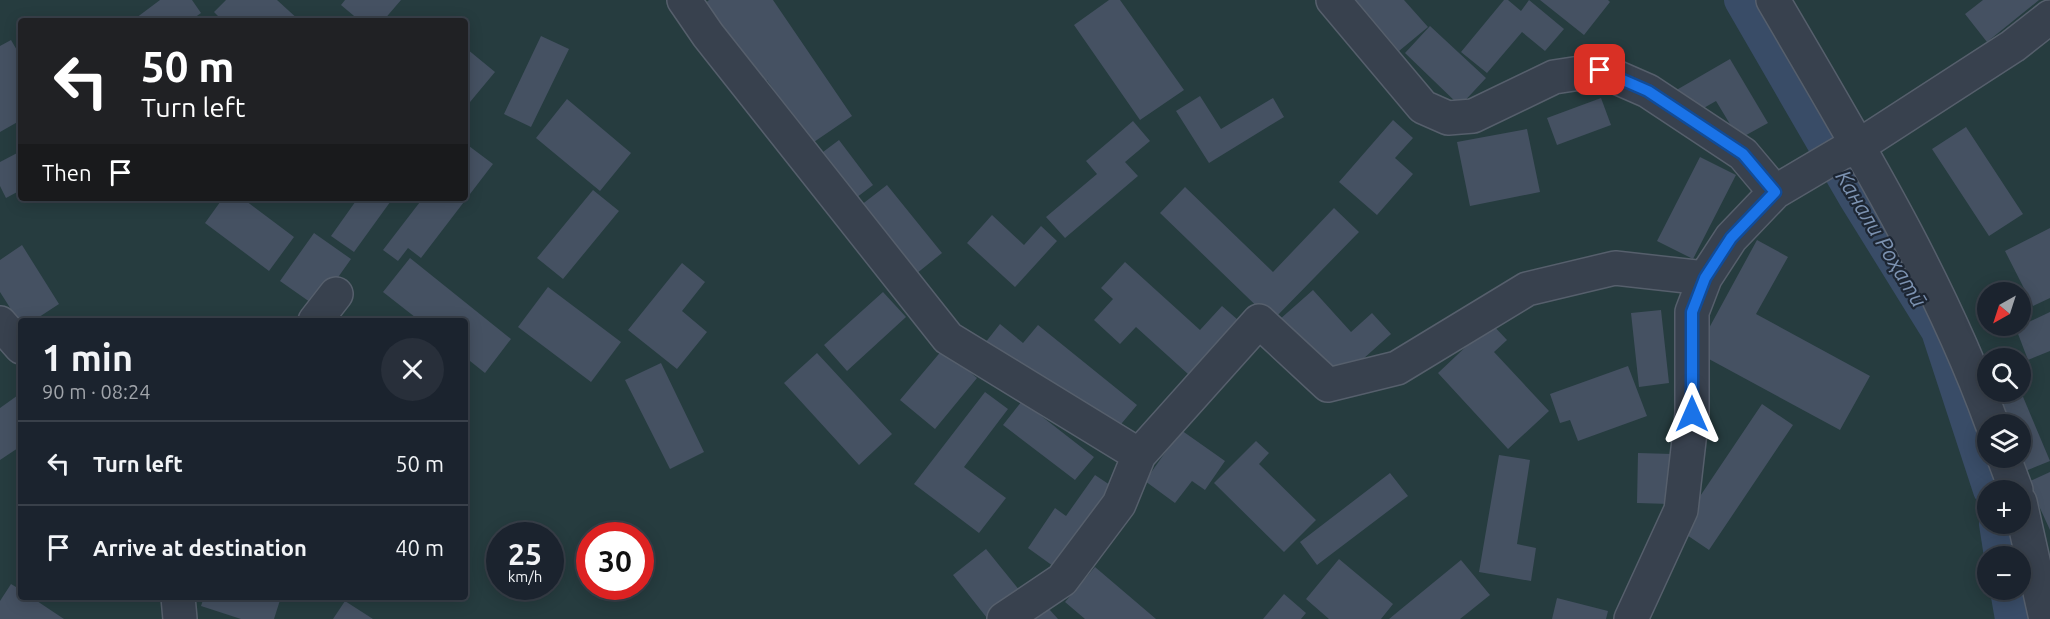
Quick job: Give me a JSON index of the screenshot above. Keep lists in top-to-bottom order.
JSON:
{
  "water": ["Канали Роҳатӣ"],
  "north": "bottom left",
  "page": {
    "turn": ["50 m", "Turn left"],
    "then": "Then",
    "map_buttons": ["+", "−"],
    "heading": ["1 min", "90 m · 08:24"],
    "list": [
      {
        "name": "Turn left",
        "value": "50 m"
      },
      {
        "name": "Arrive at destination",
        "value": "40 m"
      }
    ],
    "speed": "25 km/h",
    "limit": "30"
  }
}
